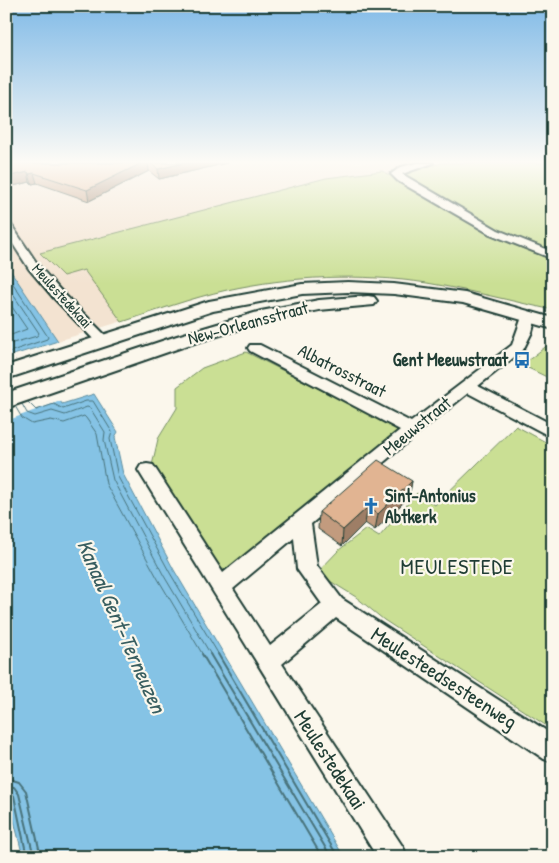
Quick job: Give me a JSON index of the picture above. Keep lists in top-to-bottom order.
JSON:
{
  "streets": {
    "main road": ["New-Orleansstraat"],
    "street": [
      "Meulestedekaai",
      "Albatrosstraat",
      "Meeuwstraat",
      "Meulesteedsesteenweg"
    ]
  },
  "crossings": [
    ["Meulestedekaai", "New-Orleansstraat"],
    ["New-Orleansstraat", "Meeuwstraat"],
    ["Albatrosstraat", "Meeuwstraat"]
  ],
  "districts": ["MEULESTEDE"],
  "water": ["Kanaal Gent-Terneuzen"],
  "places": {
    "bus stop": ["Gent Meeuwstraat"],
    "church": ["Sint-Antonius Abtkerk"]
  }
}
